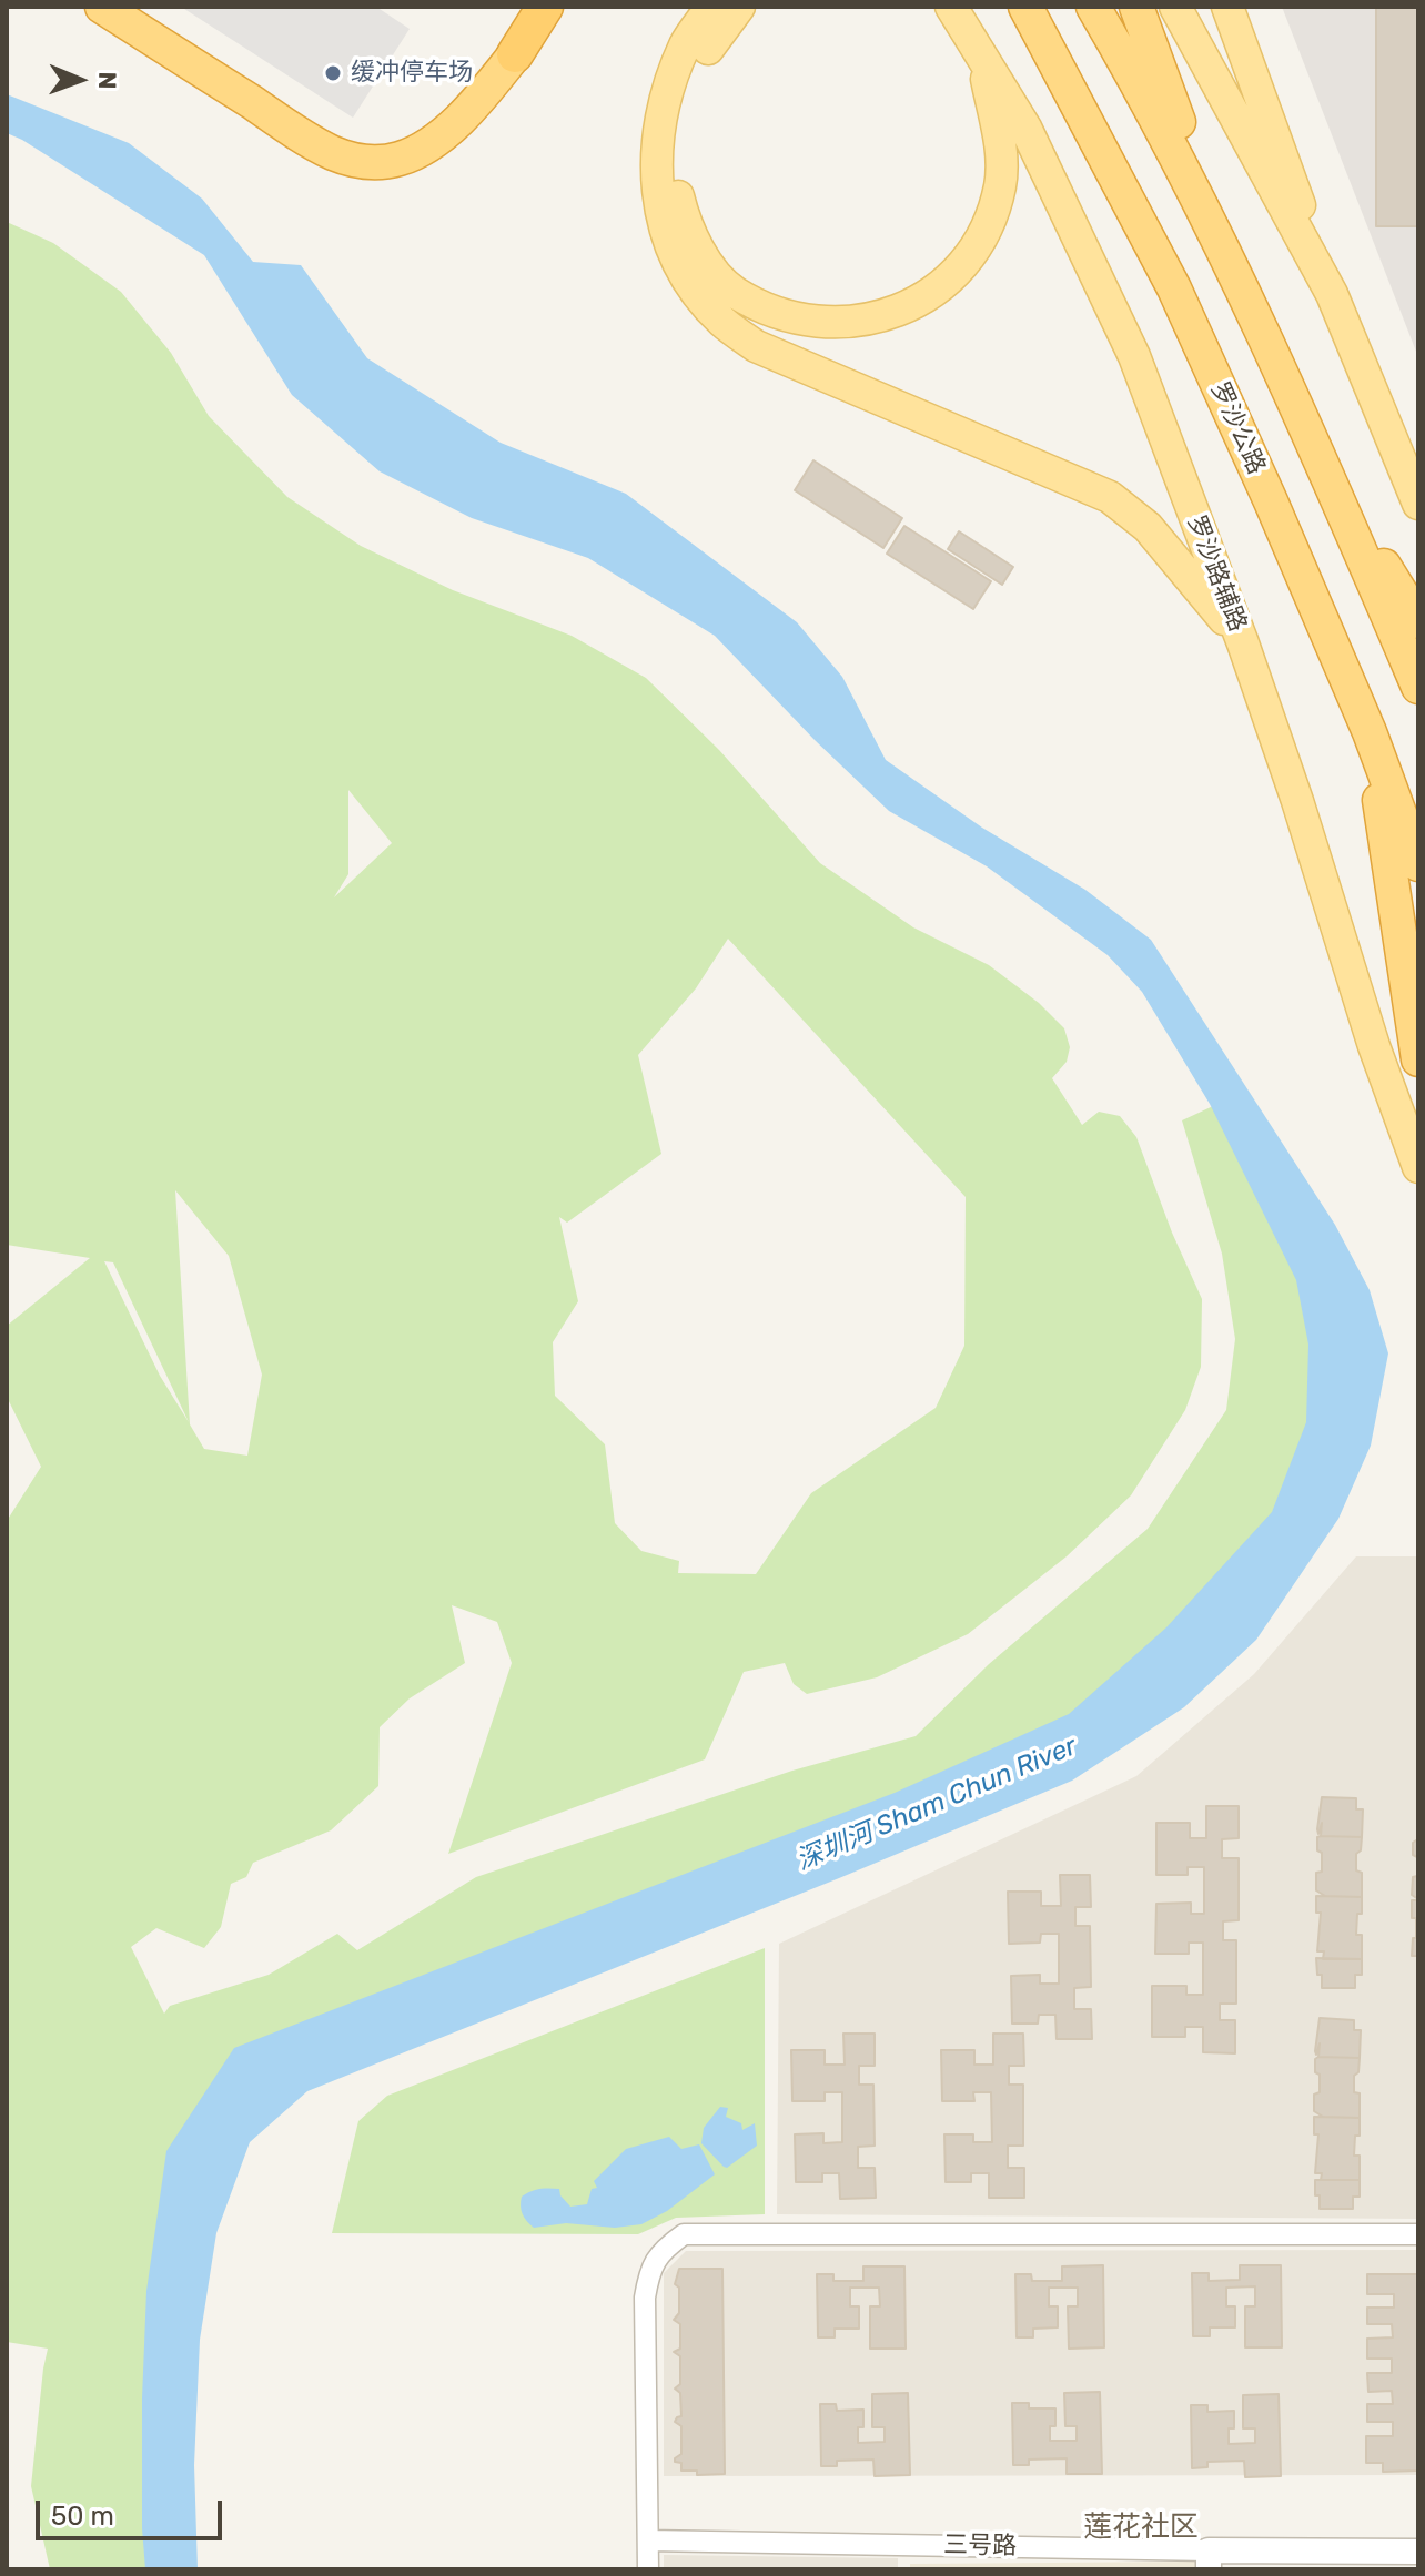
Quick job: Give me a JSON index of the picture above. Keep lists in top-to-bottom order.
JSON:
{
  "streets": {
    "highway": ["罗沙公路"],
    "main road": ["罗沙路辅路"],
    "street": ["三号路"]
  },
  "districts": ["莲花社区"],
  "water": ["深圳河 Sham Chun River"],
  "places": ["缓冲停车场"],
  "scale_bar": "50 m",
  "north": "right"
}
